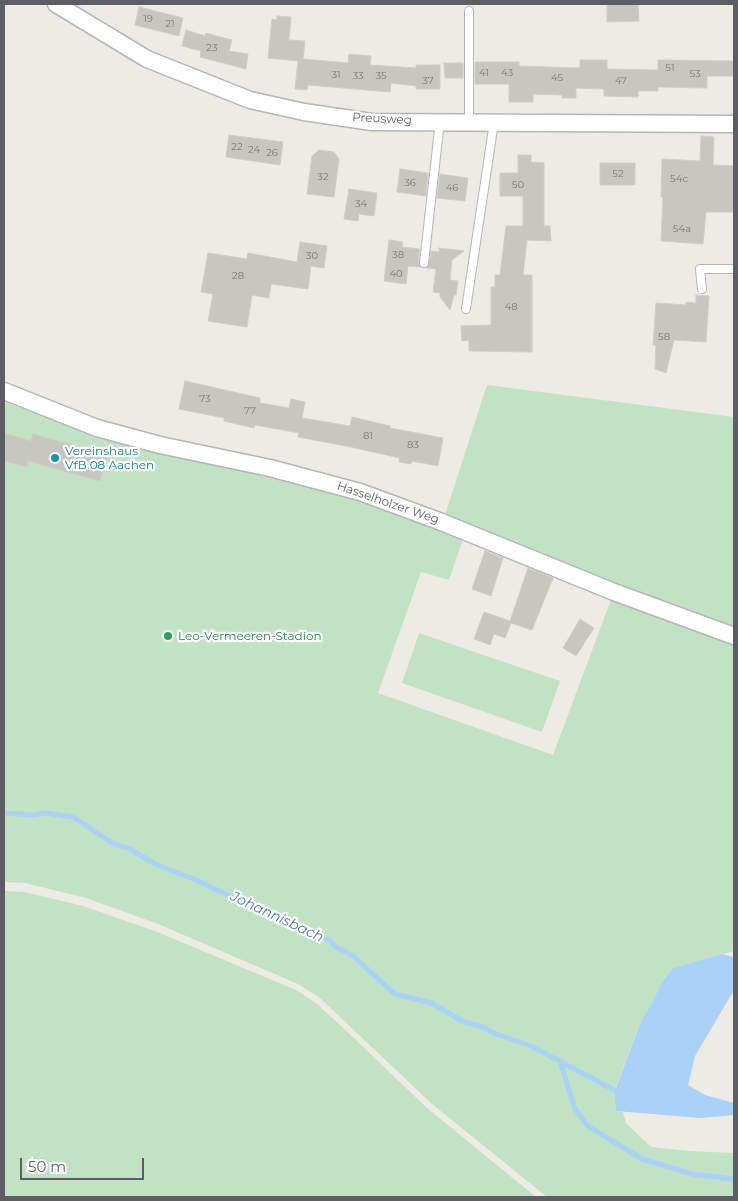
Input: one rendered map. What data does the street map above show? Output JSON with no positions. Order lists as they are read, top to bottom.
{
  "streets": {
    "street": ["Preusweg", "Hasselholzer Weg"]
  },
  "water": ["Johannisbach"],
  "places": ["Vereinshaus VfB 08 Aachen", "Leo-Vermeeren-Stadion"],
  "house_numbers": [
    "19",
    "21",
    "23",
    "51",
    "41",
    "43",
    "53",
    "31",
    "33",
    "35",
    "45",
    "37",
    "47",
    "22",
    "24",
    "26",
    "52",
    "32",
    "54c",
    "36",
    "50",
    "46",
    "34",
    "54a",
    "38",
    "30",
    "40",
    "28",
    "48",
    "58",
    "73",
    "77",
    "81",
    "83"
  ],
  "scale_bar": "50 m"
}
